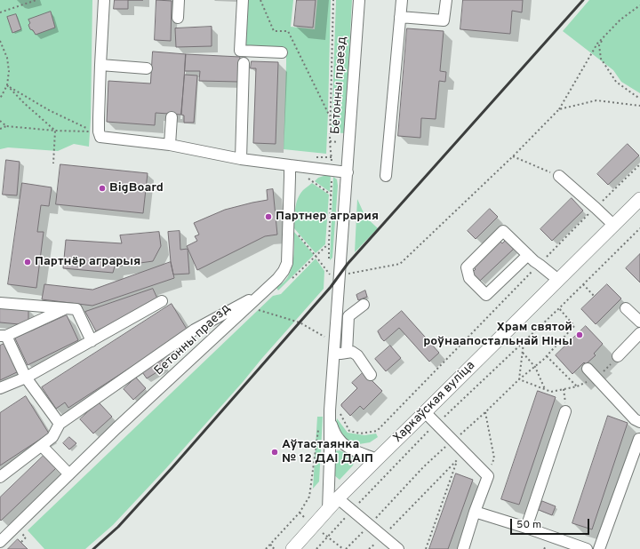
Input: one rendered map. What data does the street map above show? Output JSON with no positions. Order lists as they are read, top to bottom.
{
  "streets": {
    "main road": ["Харкаўская вуліца"],
    "street": ["Бетонны праезд"]
  },
  "crossings": [
    ["Бетонны праезд", "Харкаўская вуліца"]
  ],
  "places": [
    "BigBoard",
    "Партнер агрария",
    "Партнёр аграрыя",
    "Храм святой роўнаапостальнай Ніны",
    "Аўтастаянка № 12 ДАІ ДАІП"
  ],
  "scale_bar": "50 m"
}
